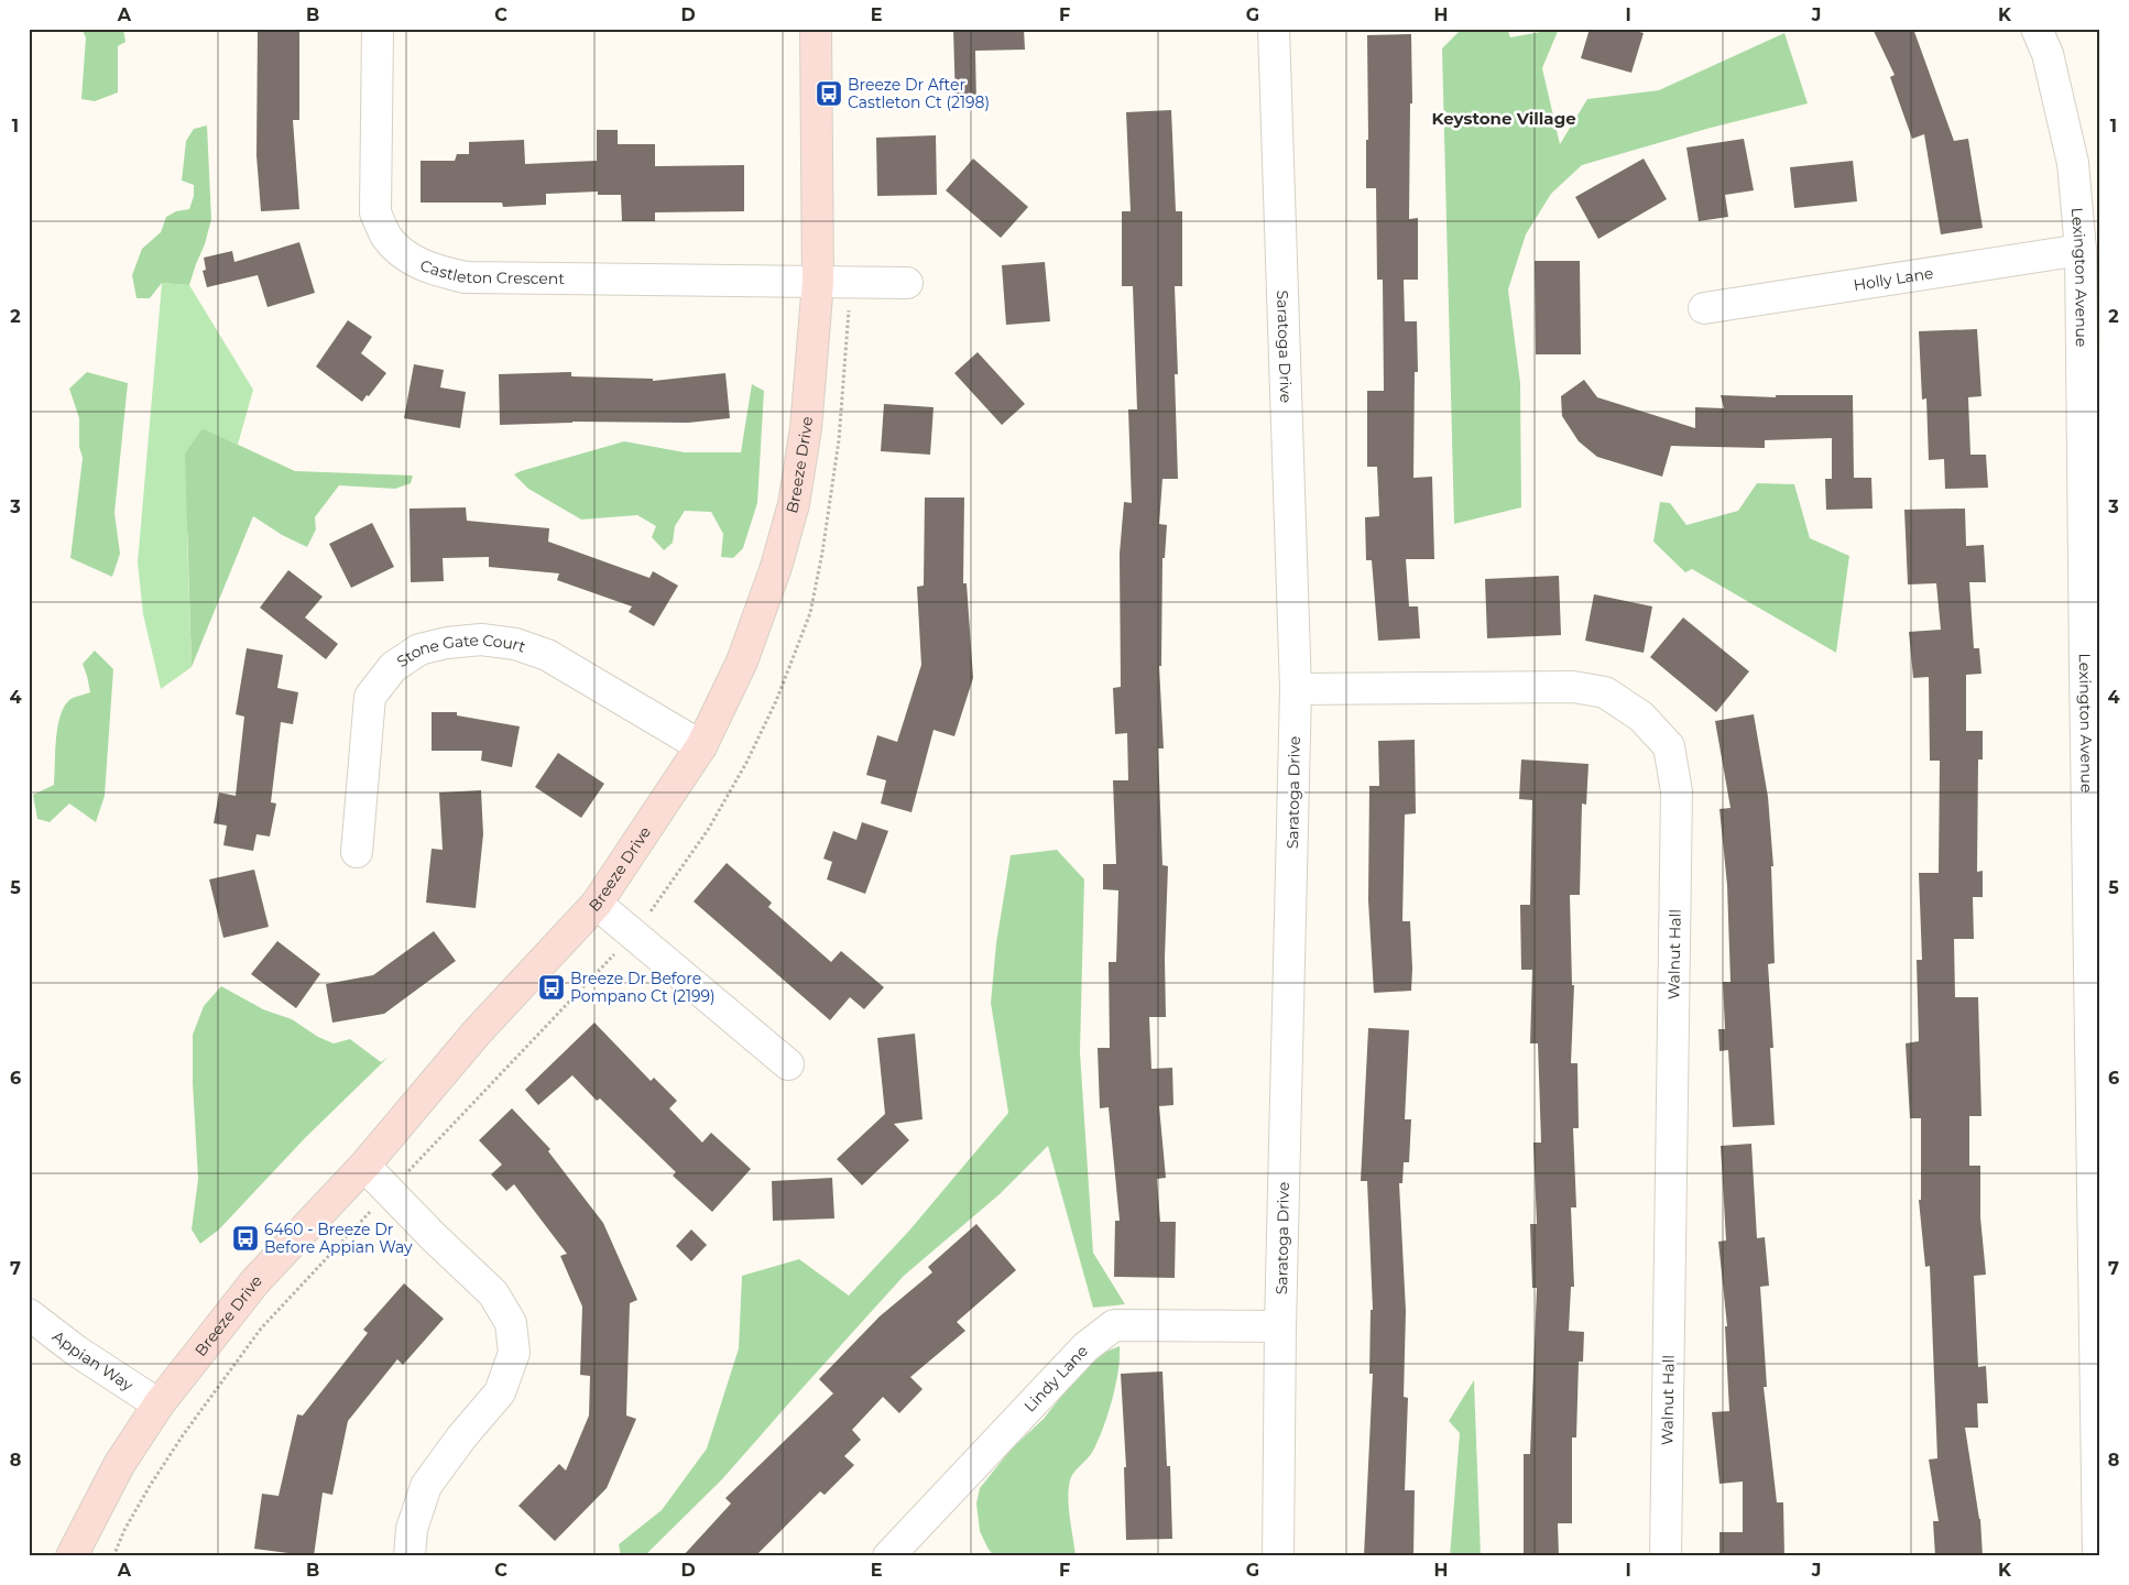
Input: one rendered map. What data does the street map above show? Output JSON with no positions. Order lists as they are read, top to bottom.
{
  "streets": {
    "street": [
      "Castleton Crescent",
      "Holly Lane",
      "Lexington Avenue",
      "Saratoga Drive",
      "Breeze Drive",
      "Stone Gate Court",
      "Walnut Hall",
      "Appian Way",
      "Lindy Lane"
    ]
  },
  "crossings": [
    ["Castleton Crescent", "Breeze Drive"],
    ["Holly Lane", "Lexington Avenue"],
    ["Saratoga Drive", "Walnut Hall"],
    ["Saratoga Drive", "Lindy Lane"],
    ["Breeze Drive", "Stone Gate Court"],
    ["Breeze Drive", "Appian Way"]
  ],
  "districts": ["Keystone Village"],
  "places": {
    "bus stop": ["Breeze Dr After Castleton Ct (2198)", "Breeze Dr Before Pompano Ct (2199)", "6460 - Breeze Dr Before Appian Way"]
  },
  "grid": {
    "columns": [
      "A",
      "B",
      "C",
      "D",
      "E",
      "F",
      "G",
      "H",
      "I",
      "J",
      "K"
    ],
    "rows": [
      "1",
      "2",
      "3",
      "4",
      "5",
      "6",
      "7",
      "8"
    ]
  }
}
